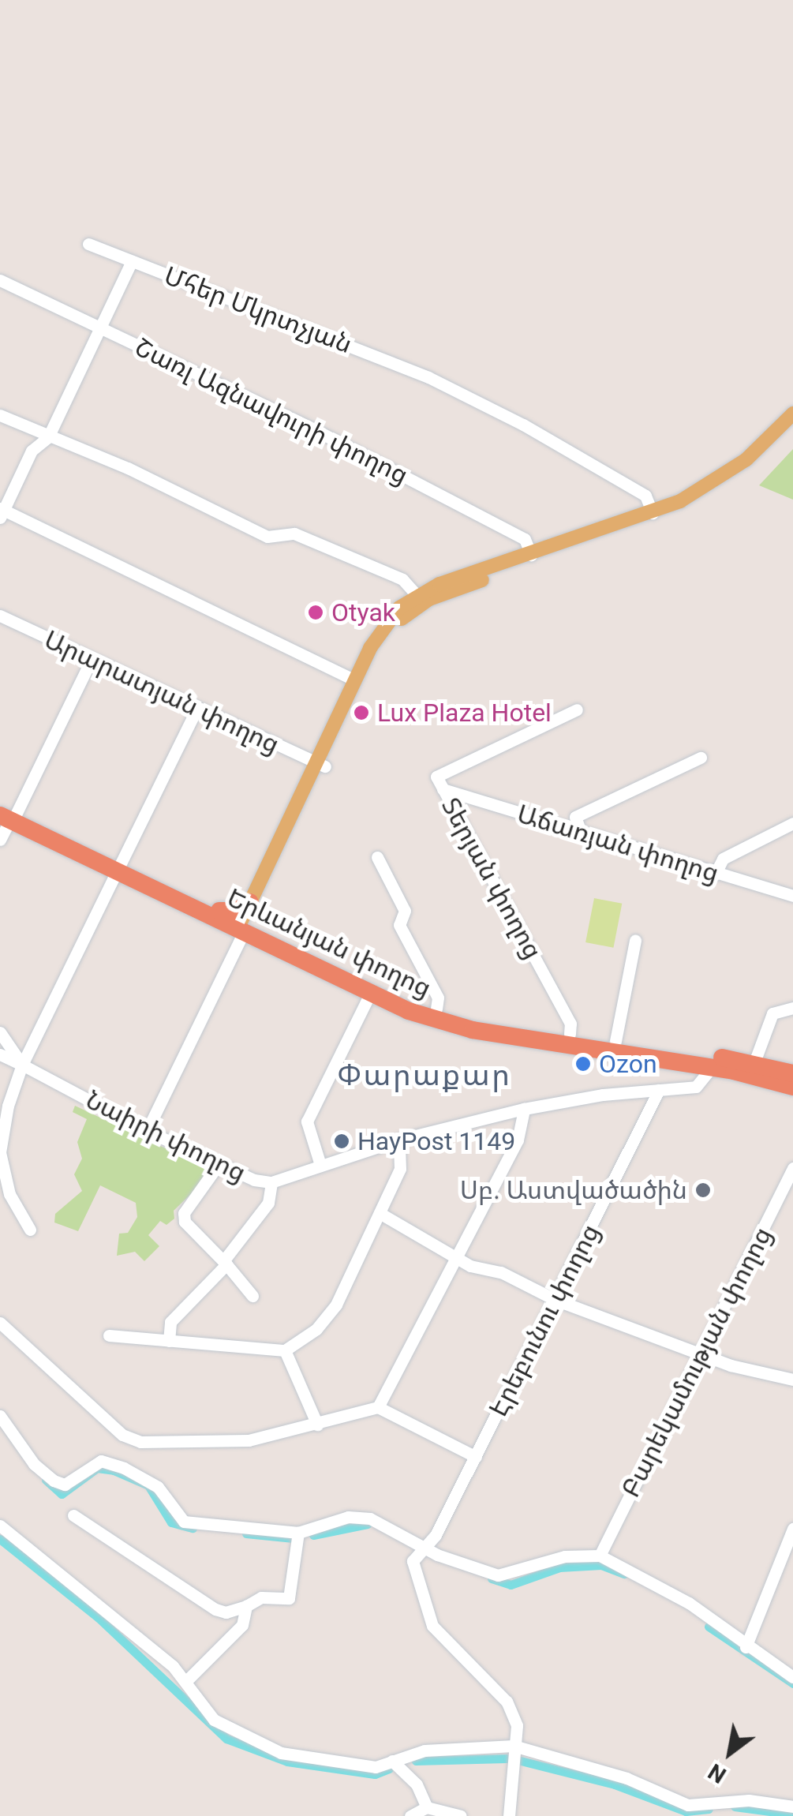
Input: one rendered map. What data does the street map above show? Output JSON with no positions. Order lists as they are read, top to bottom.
{
  "streets": {
    "highway": ["Երևանյան փողոց"],
    "street": [
      "Մհեր Մկրտչյան",
      "Շառլ Ազնավուրի փողոց",
      "Արարատյան փողոց",
      "Աճառյան փողոց",
      "Տերյան փողոց",
      "Նաիրի փողոց",
      "Էրեբունու փողոց",
      "Բարեկամության փողոց"
    ]
  },
  "crossings": [
    ["Աճառյան փողոց", "Տերյան փողոց"],
    ["Տերյան փողոց", "Երևանյան փողոց"],
    ["Երևանյան փողոց", "Նաիրի փողոց"],
    ["Նաիրի փողոց", "Էրեբունու փողոց"]
  ],
  "districts": ["Փարաքար"],
  "places": [
    "Otyak",
    "Lux Plaza Hotel",
    "Ozon",
    "HayPost 1149",
    "Սբ. Աստվածածին"
  ],
  "north": "bottom left"
}
